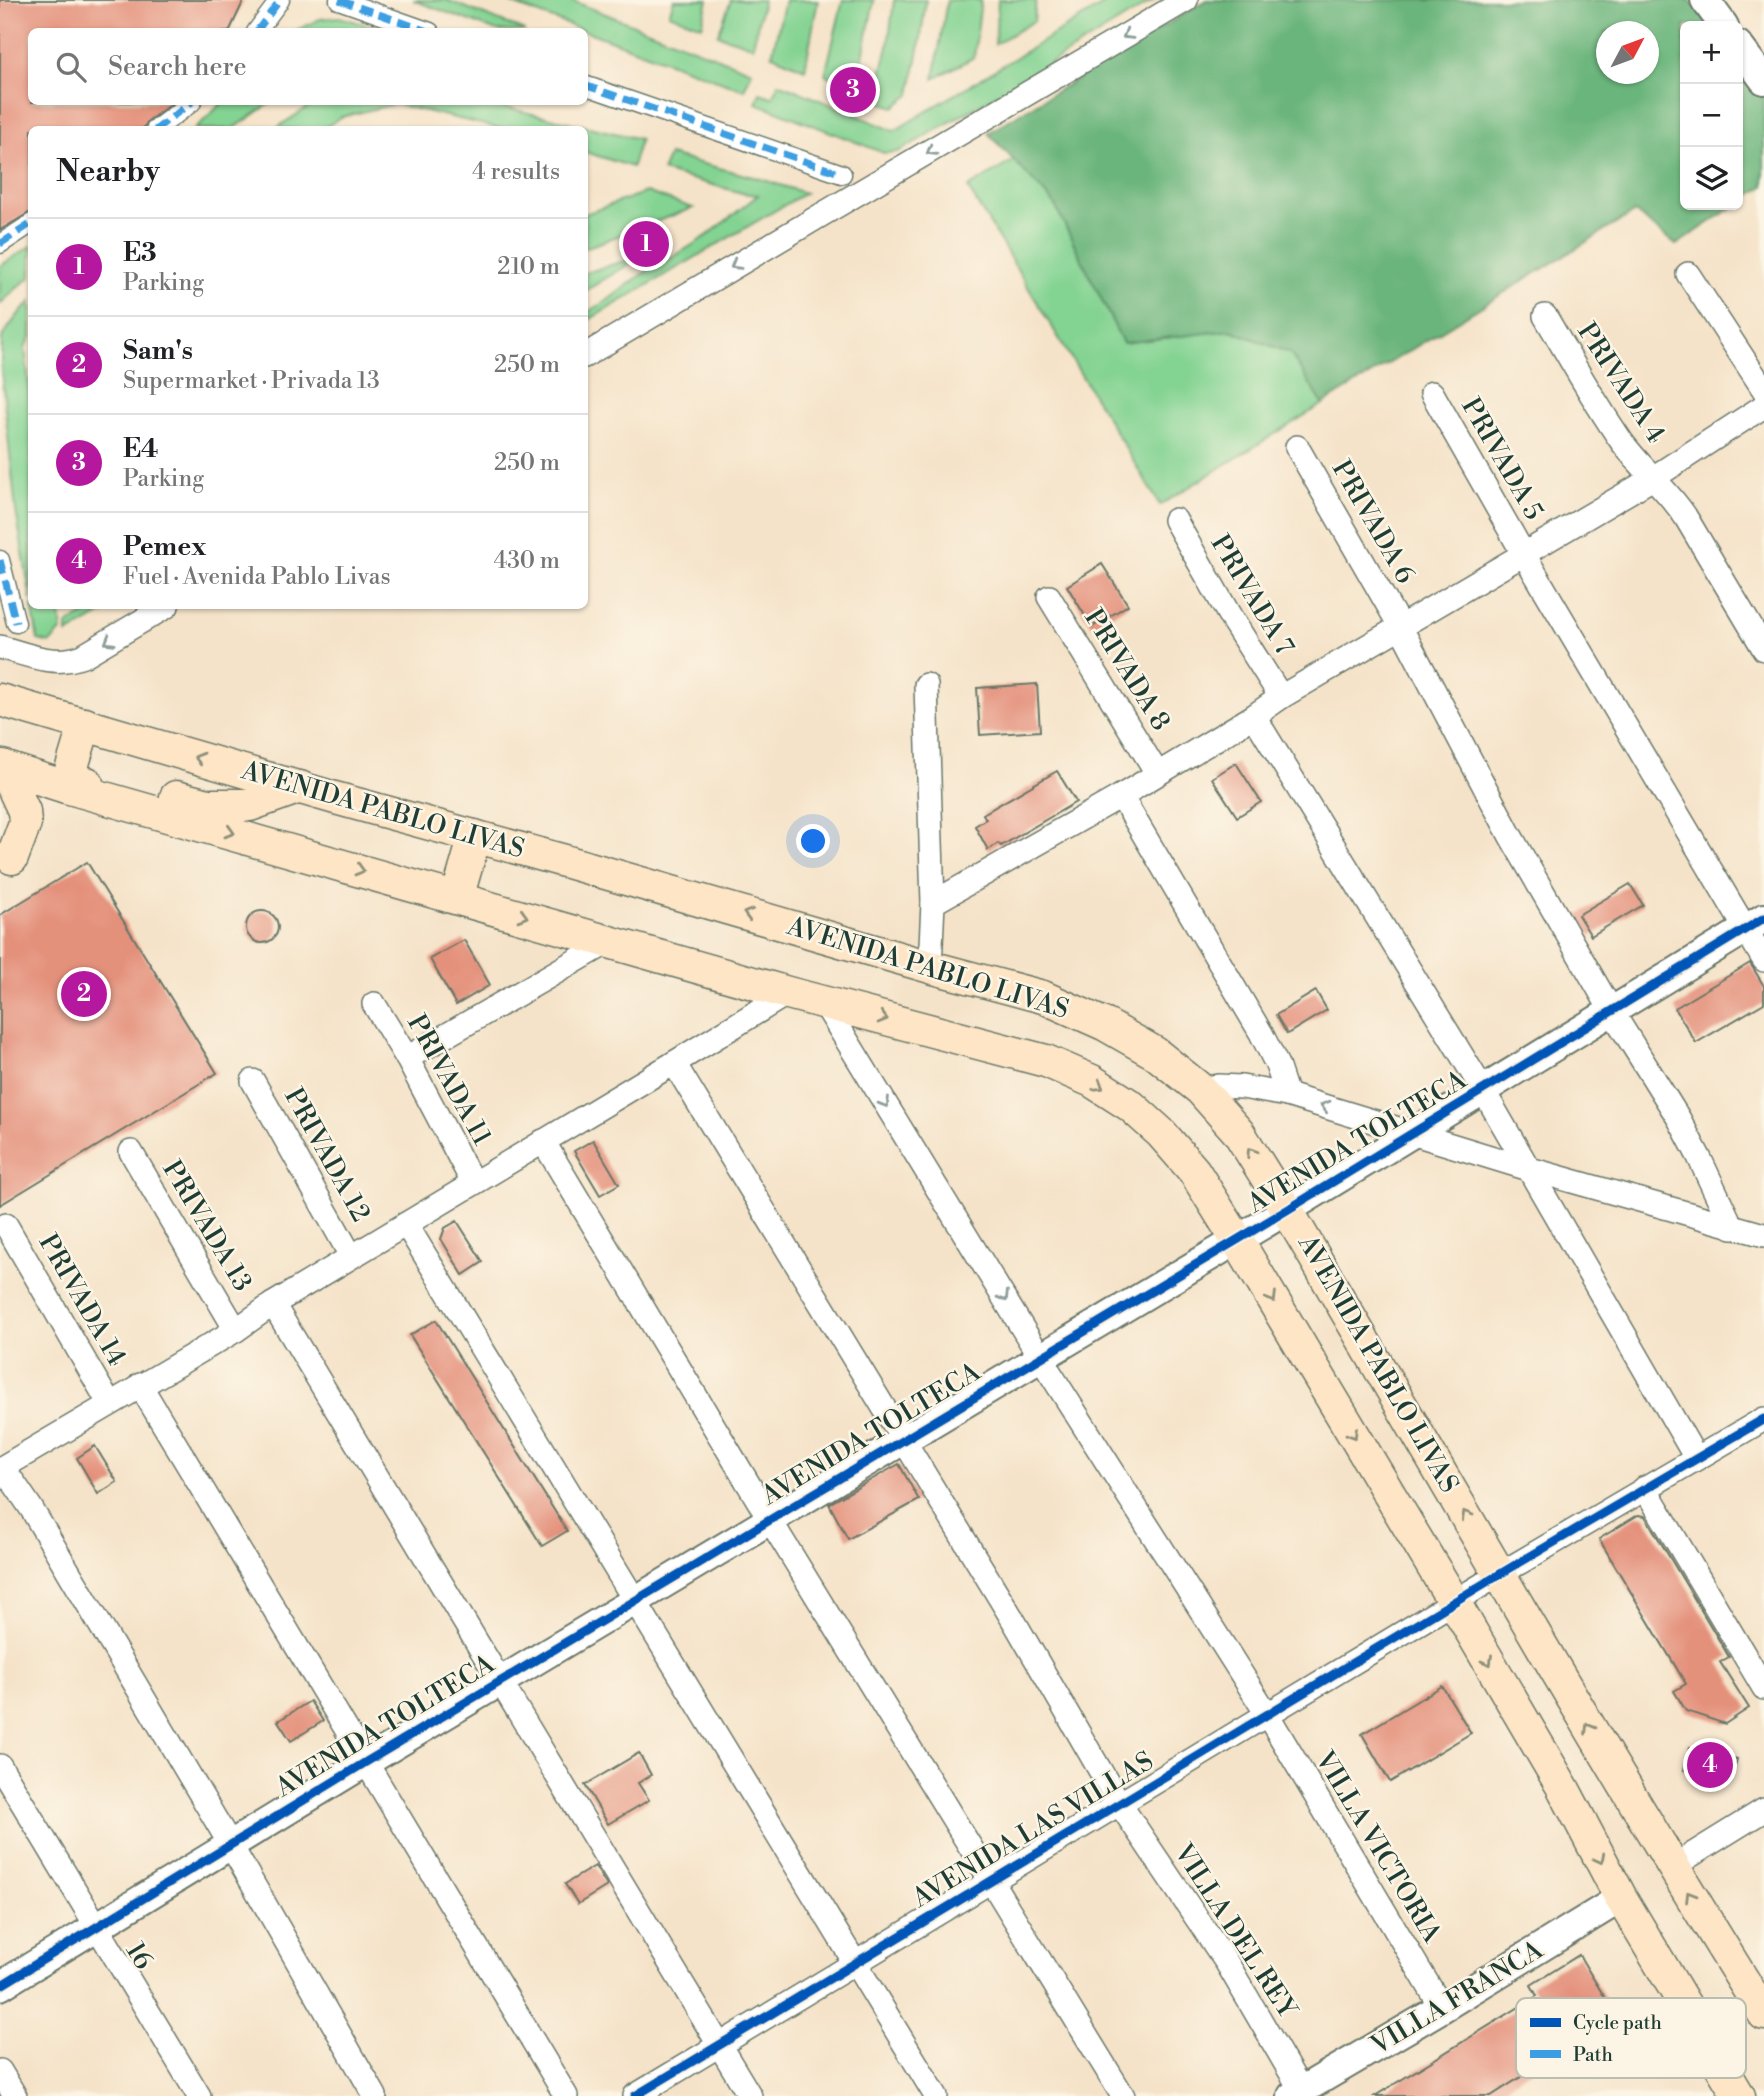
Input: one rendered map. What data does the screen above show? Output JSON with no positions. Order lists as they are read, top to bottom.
{
  "streets": {
    "main road": ["AVENIDA PABLO LIVAS"],
    "street": [
      "PRIVADA 4",
      "PRIVADA 5",
      "PRIVADA 6",
      "PRIVADA 7",
      "PRIVADA 8",
      "PRIVADA 11",
      "AVENIDA TOLTECA",
      "PRIVADA 12",
      "PRIVADA 13",
      "PRIVADA 14",
      "AVENIDA LAS VILLAS",
      "VILLA VICTORIA",
      "VILLA DEL REY",
      "16",
      "VILLA FRANCA"
    ]
  },
  "crossings": [
    ["PRIVADA 5", "AVENIDA TOLTECA"],
    ["PRIVADA 6", "AVENIDA TOLTECA"],
    ["AVENIDA PABLO LIVAS", "AVENIDA TOLTECA"],
    ["AVENIDA PABLO LIVAS", "AVENIDA LAS VILLAS"],
    ["AVENIDA PABLO LIVAS", "VILLA VICTORIA"],
    ["AVENIDA PABLO LIVAS", "VILLA FRANCA"],
    ["AVENIDA TOLTECA", "VILLA VICTORIA"],
    ["AVENIDA TOLTECA", "VILLA DEL REY"],
    ["AVENIDA TOLTECA", "16"],
    ["AVENIDA LAS VILLAS", "VILLA VICTORIA"],
    ["AVENIDA LAS VILLAS", "VILLA DEL REY"],
    ["VILLA VICTORIA", "VILLA FRANCA"],
    ["VILLA DEL REY", "VILLA FRANCA"]
  ],
  "one_way": ["VILLA VICTORIA"],
  "legend": ["Cycle path", "Path"],
  "north": "top right",
  "page": {
    "map_buttons": ["+", "−"],
    "search": "Search here",
    "pins": [
      "3",
      "1",
      "2",
      "4"
    ],
    "heading": ["Nearby", "4 results"],
    "list": [
      {
        "mark": "1",
        "name": "E3",
        "note": "Parking",
        "value": "210 m"
      },
      {
        "mark": "2",
        "name": "Sam's",
        "note": "Supermarket · Privada 13",
        "value": "250 m"
      },
      {
        "mark": "3",
        "name": "E4",
        "note": "Parking",
        "value": "250 m"
      },
      {
        "mark": "4",
        "name": "Pemex",
        "note": "Fuel · Avenida Pablo Livas",
        "value": "430 m"
      }
    ]
  }
}
